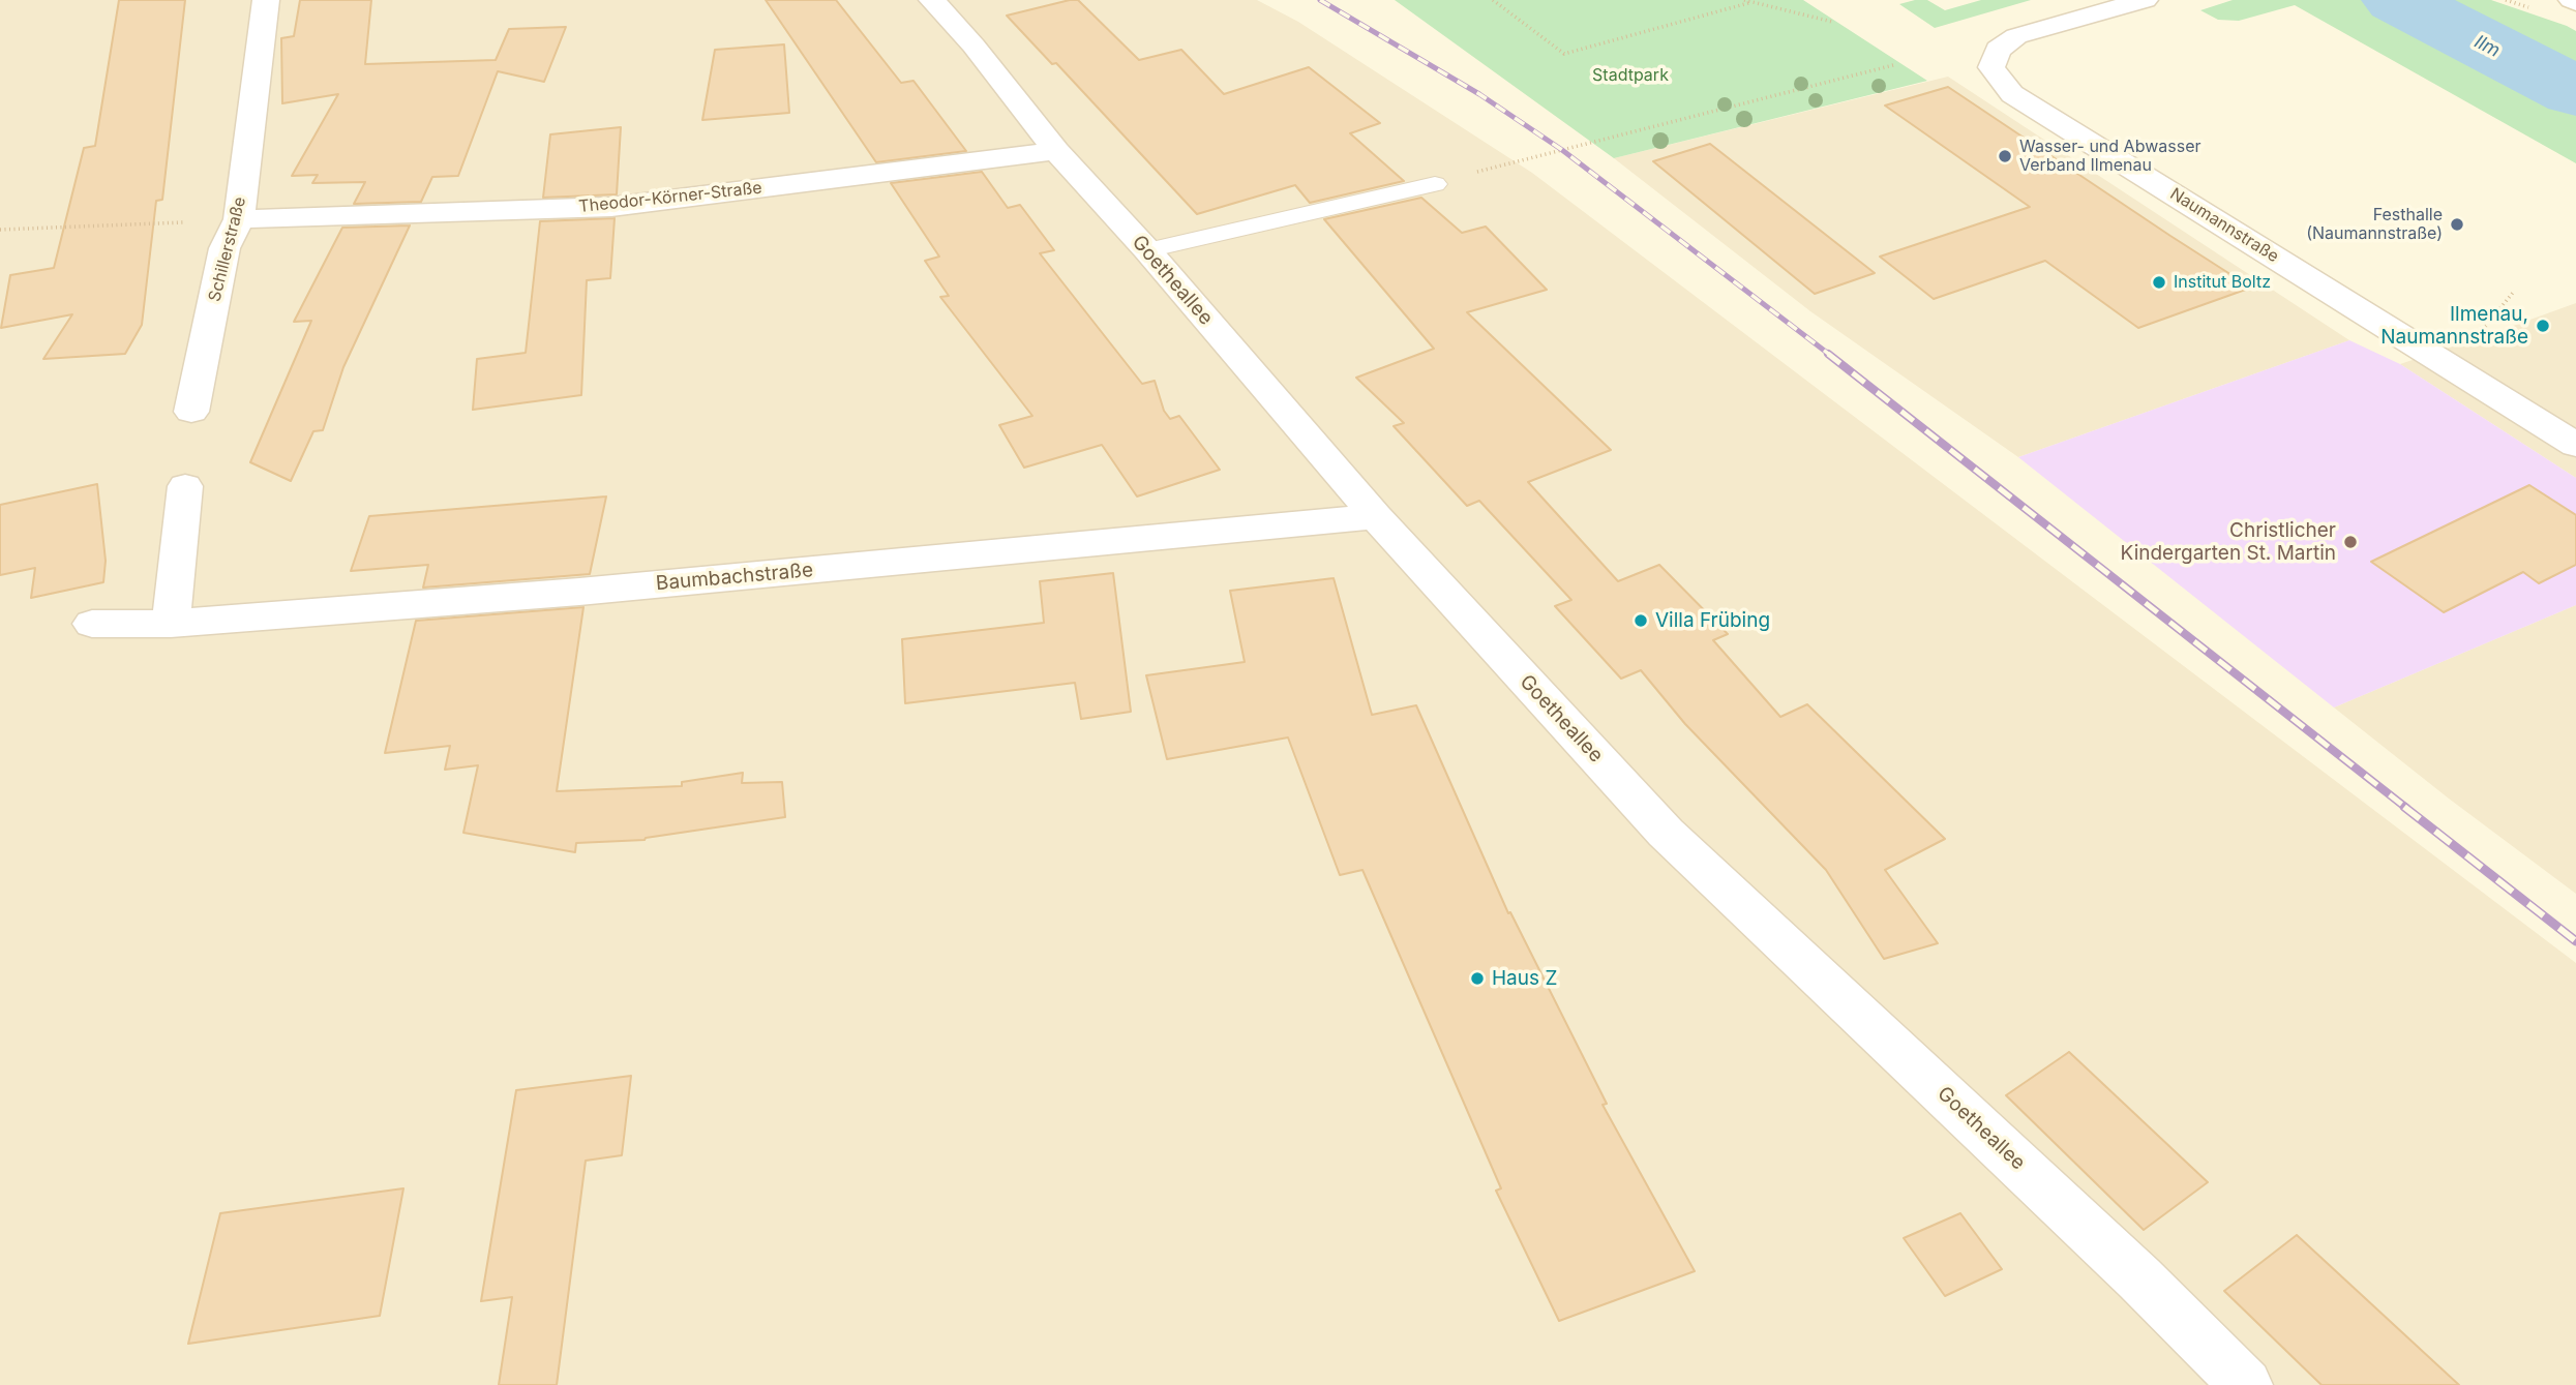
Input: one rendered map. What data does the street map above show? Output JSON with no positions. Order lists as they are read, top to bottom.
{
  "streets": {
    "street": [
      "Theodor-Körner-Straße",
      "Naumannstraße",
      "Schillerstraße",
      "Goetheallee",
      "Baumbachstraße"
    ]
  },
  "crossings": [
    ["Theodor-Körner-Straße", "Schillerstraße"],
    ["Theodor-Körner-Straße", "Goetheallee"],
    ["Goetheallee", "Baumbachstraße"]
  ],
  "water": ["Ilm"],
  "parks": ["Stadtpark"],
  "places": [
    "Wasser- und Abwasser Verband Ilmenau",
    "Festhalle (Naumannstraße)",
    "Institut Boltz",
    "Ilmenau, Naumannstraße",
    "Christlicher Kindergarten St. Martin",
    "Villa Frübing",
    "Haus Z"
  ]
}
